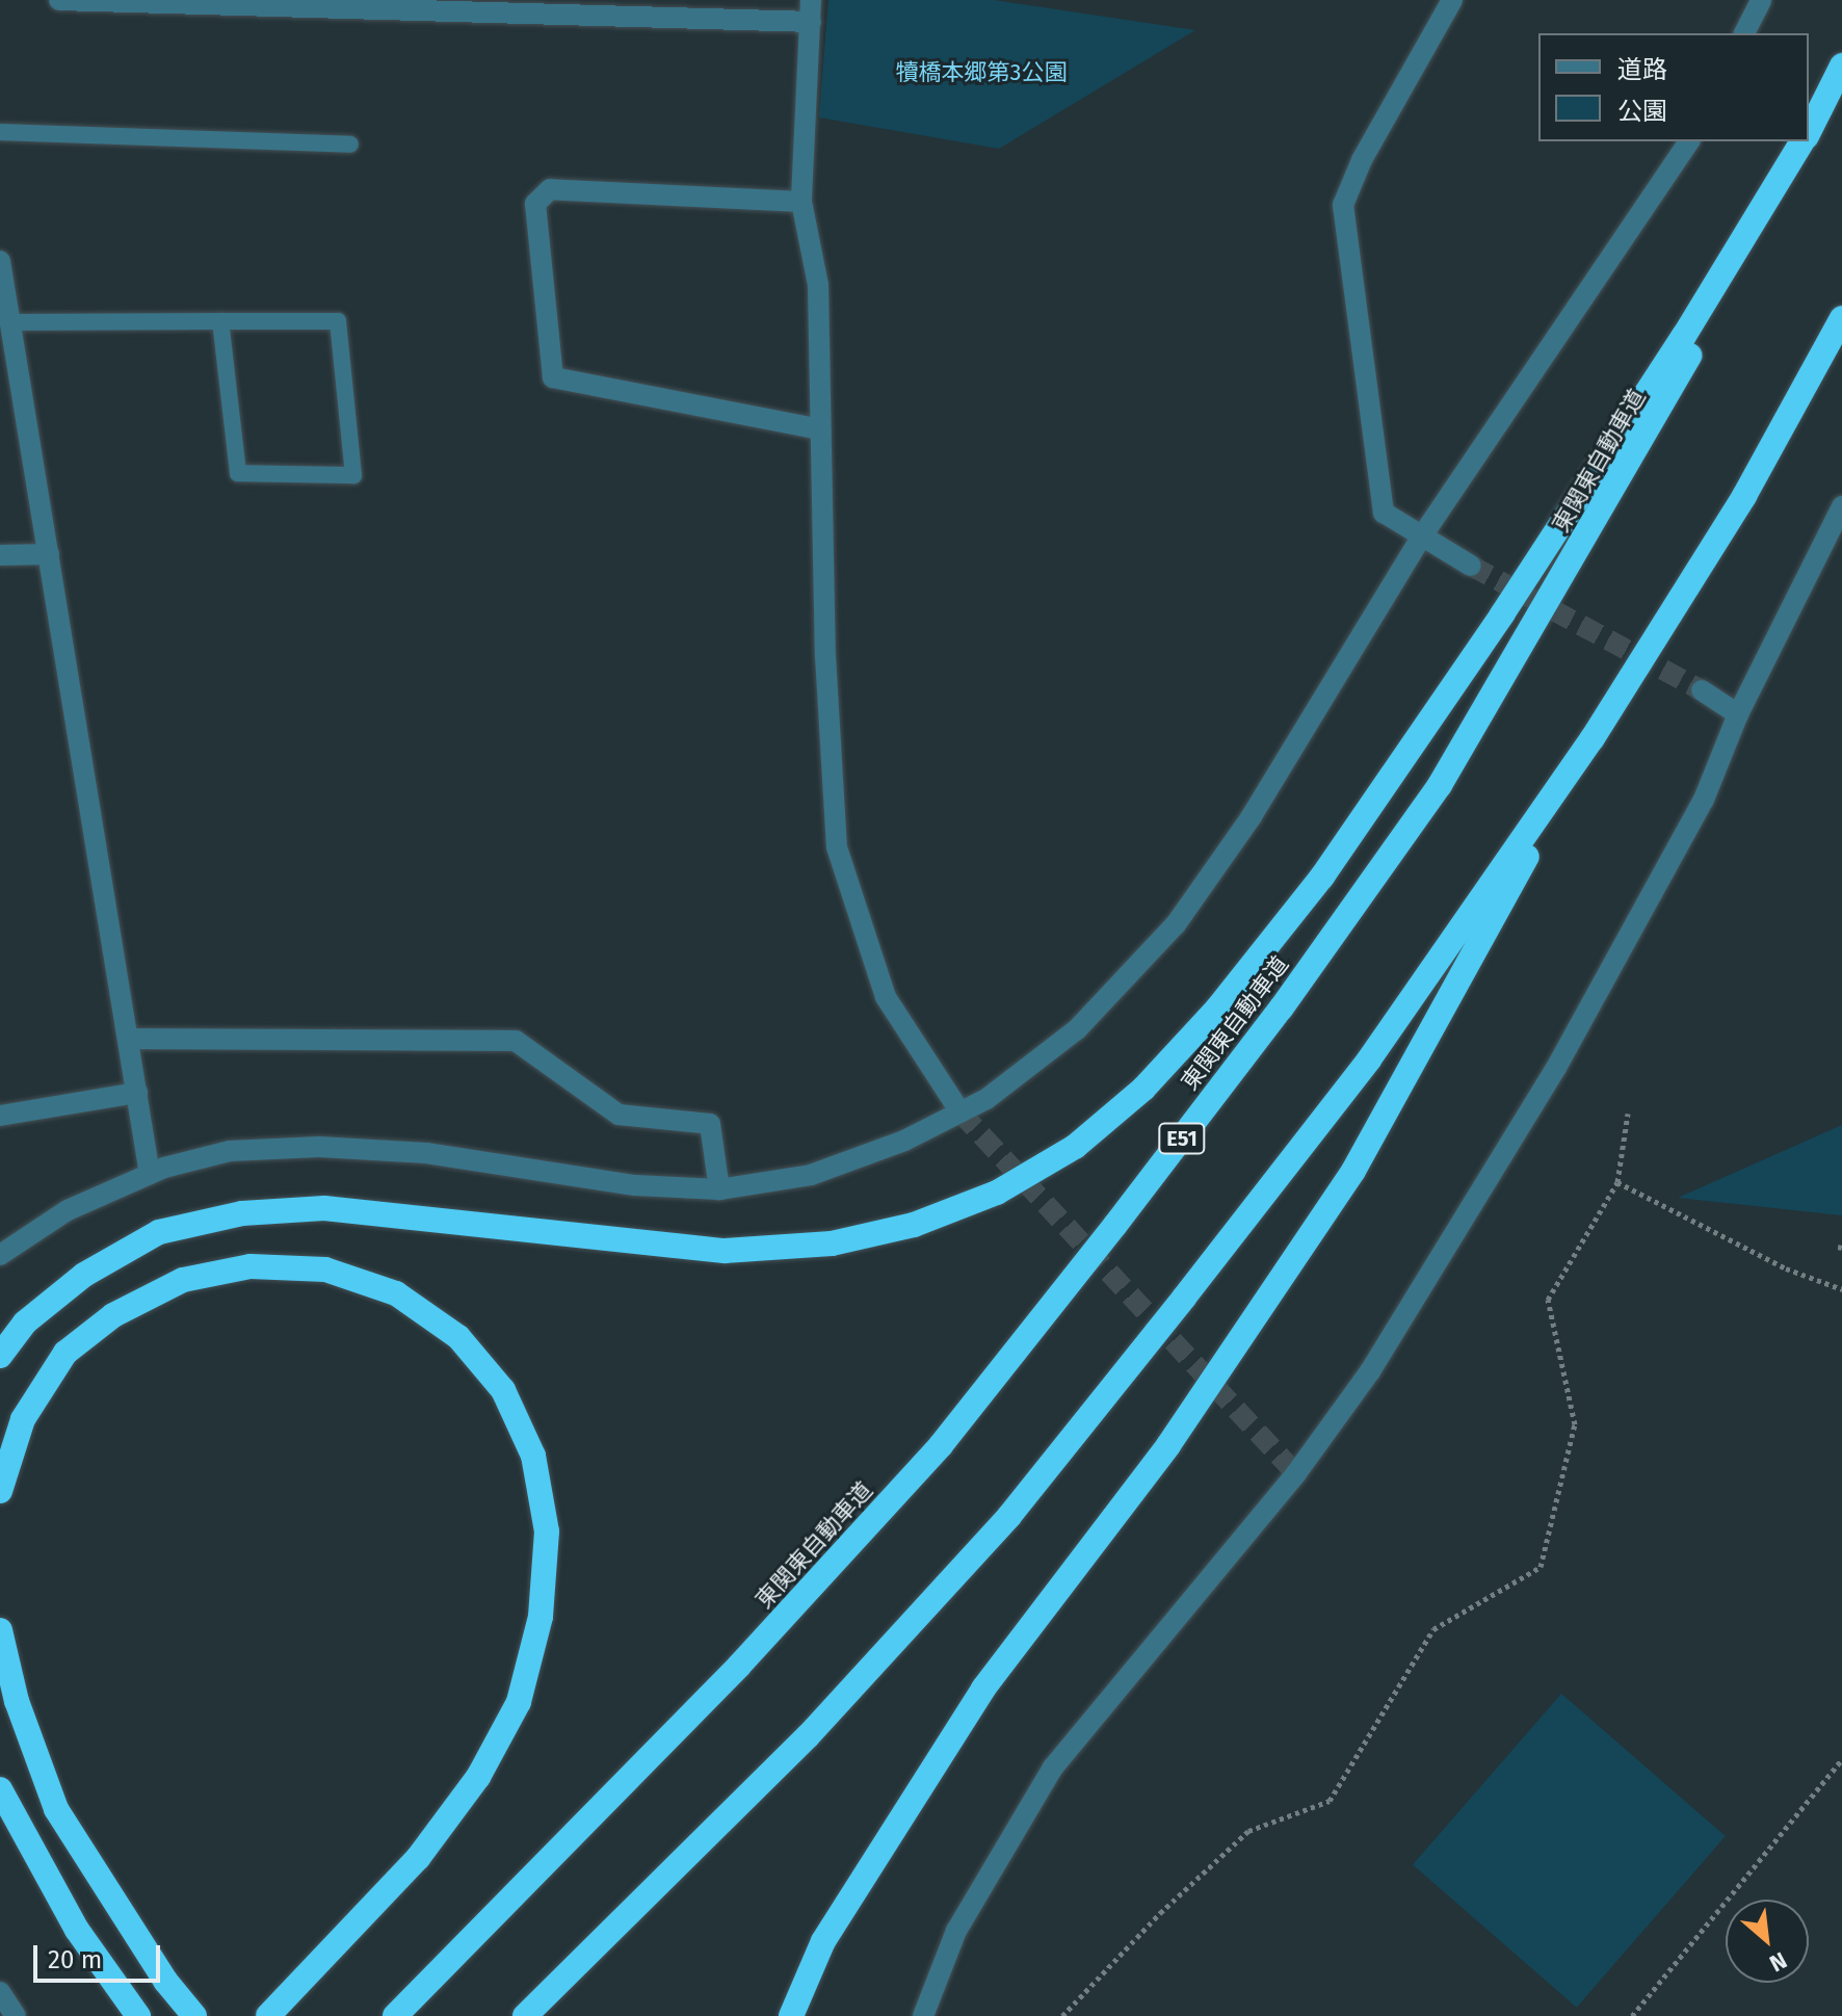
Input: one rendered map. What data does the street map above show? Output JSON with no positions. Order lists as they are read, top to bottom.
{
  "streets": {
    "highway": ["東関東自動車道", "E51"]
  },
  "parks": ["犢橋本郷第3公園"],
  "legend": ["道路", "公園"],
  "scale_bar": "20 m",
  "north": "bottom right"
}
